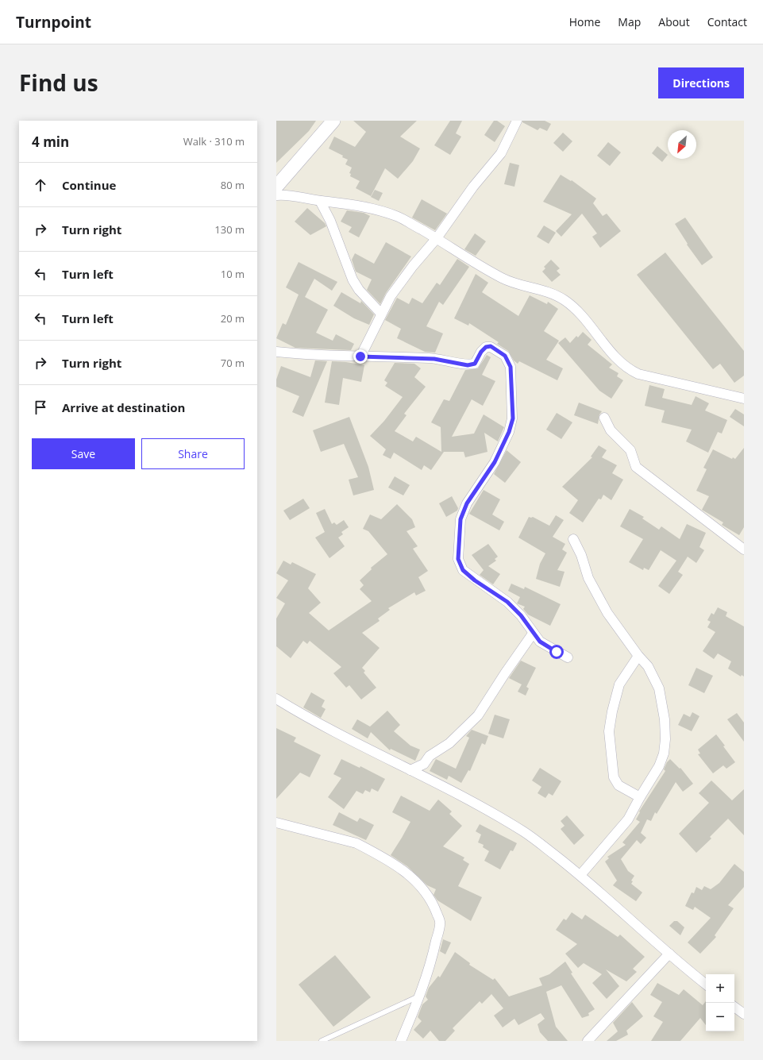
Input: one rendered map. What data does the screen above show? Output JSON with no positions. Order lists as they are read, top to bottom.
{
  "north": "bottom left",
  "page": {
    "header": "Turnpoint",
    "nav": [
      "Home",
      "Map",
      "About",
      "Contact"
    ],
    "title": "Find us",
    "buttons": [
      "Directions",
      ["Save", "Share"]
    ],
    "heading": ["4 min", "Walk · 310 m"],
    "list": [
      ["Continue", "80 m"],
      ["Turn right", "130 m"],
      ["Turn left", "10 m"],
      ["Turn left", "20 m"],
      ["Turn right", "70 m"],
      "Arrive at destination"
    ],
    "map_buttons": ["+", "−"]
  }
}
